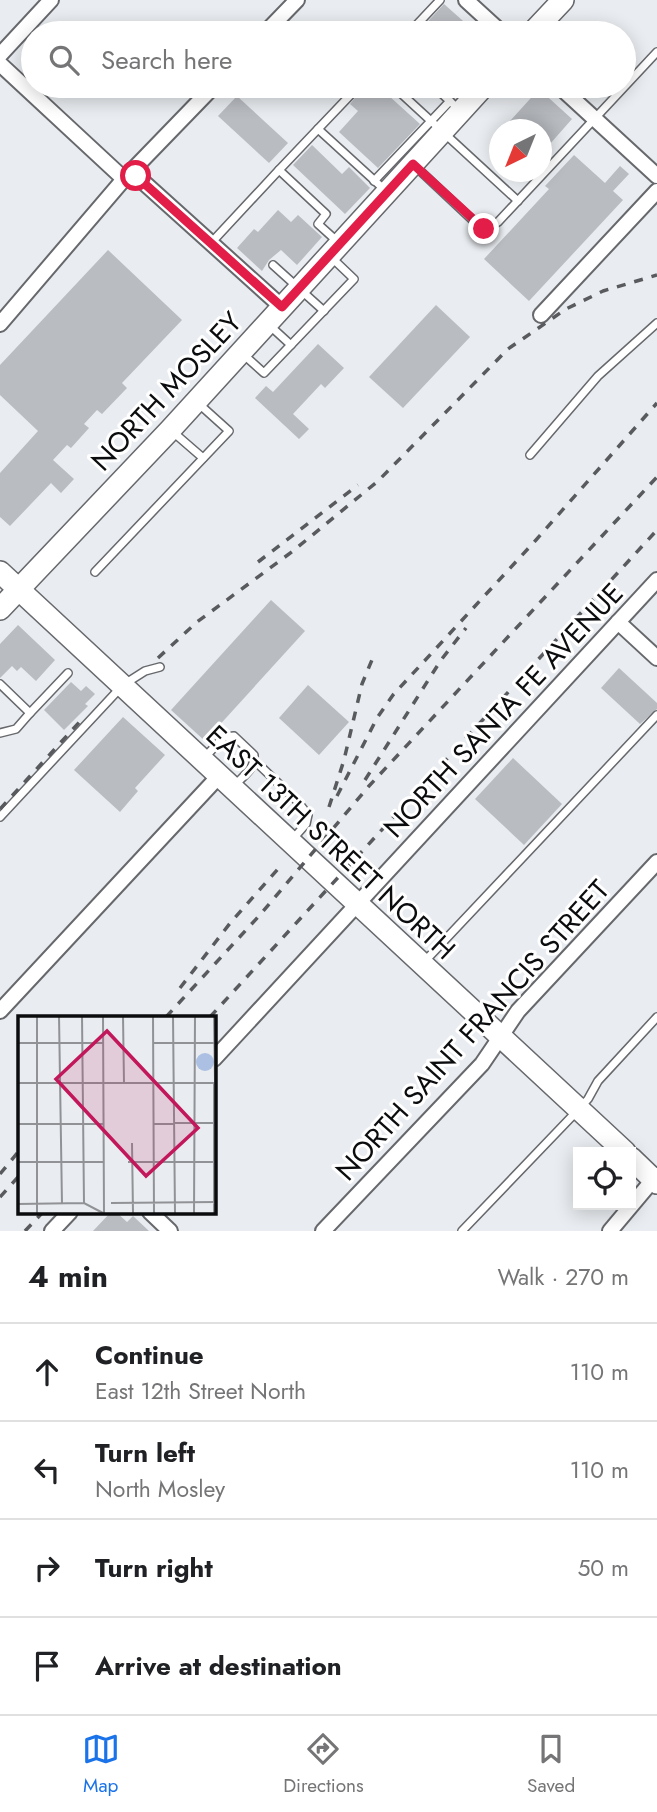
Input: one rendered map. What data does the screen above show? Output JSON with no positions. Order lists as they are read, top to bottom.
{
  "streets": {
    "main road": ["NORTH MOSLEY", "EAST 13TH STREET NORTH"],
    "street": ["NORTH SANTA FE AVENUE", "NORTH SAINT FRANCIS STREET"]
  },
  "crossings": [
    ["NORTH MOSLEY", "EAST 13TH STREET NORTH"],
    ["NORTH SANTA FE AVENUE", "EAST 13TH STREET NORTH"],
    ["EAST 13TH STREET NORTH", "NORTH SAINT FRANCIS STREET"]
  ],
  "north": "bottom left",
  "page": {
    "search": "Search here",
    "heading": ["4 min", "Walk · 270 m"],
    "list": [
      ["Continue", "East 12th Street North", "110 m"],
      ["Turn left", "North Mosley", "110 m"],
      ["Turn right", "50 m"],
      "Arrive at destination"
    ],
    "nav": ["Map", "Directions", "Saved"]
  }
}
